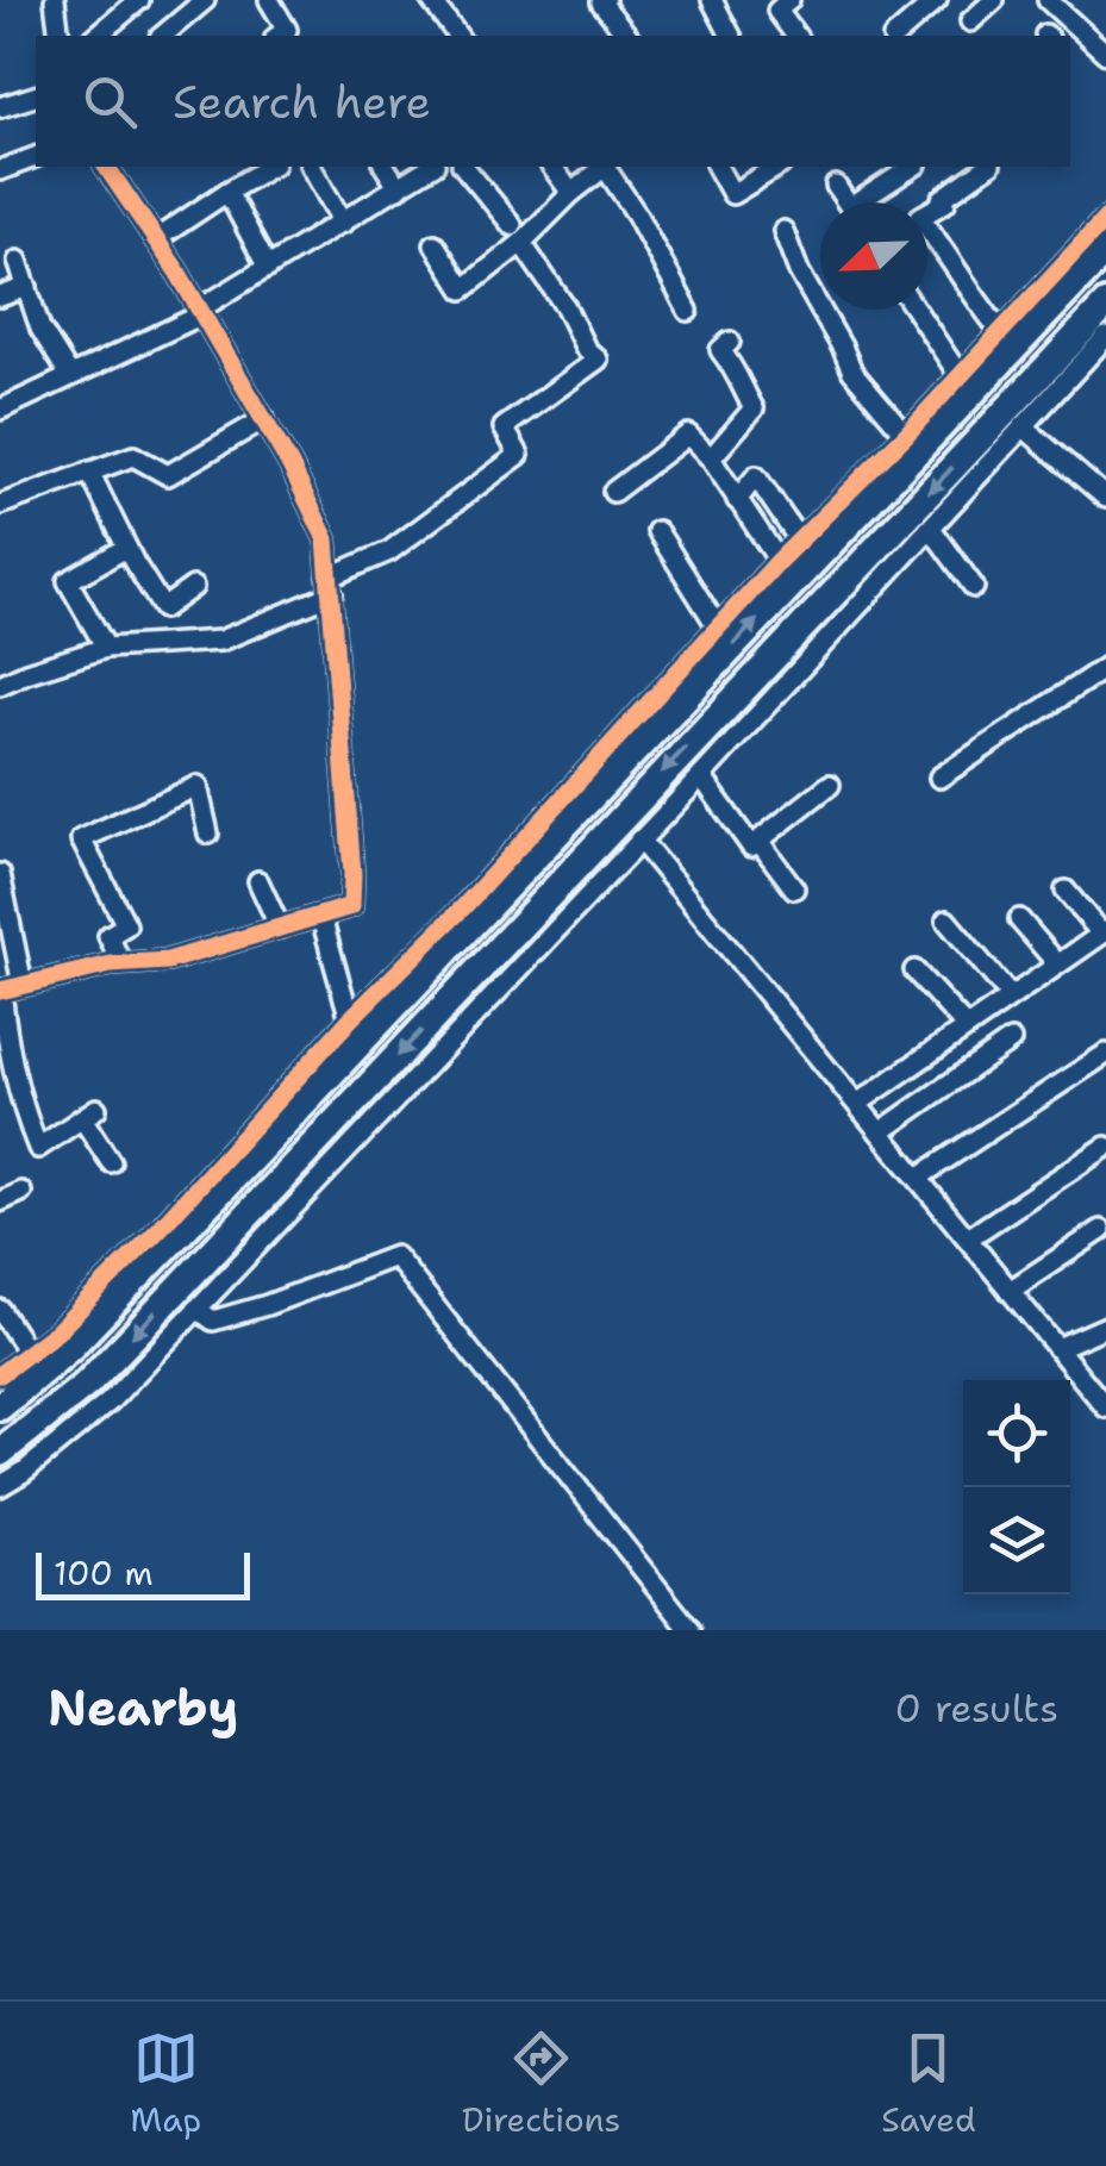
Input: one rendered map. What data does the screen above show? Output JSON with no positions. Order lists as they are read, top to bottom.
{
  "scale_bar": "100 m",
  "north": "bottom left",
  "page": {
    "search": "Search here",
    "scale": "100 m",
    "heading": ["Nearby", "0 results"],
    "nav": ["Map", "Directions", "Saved"]
  }
}
